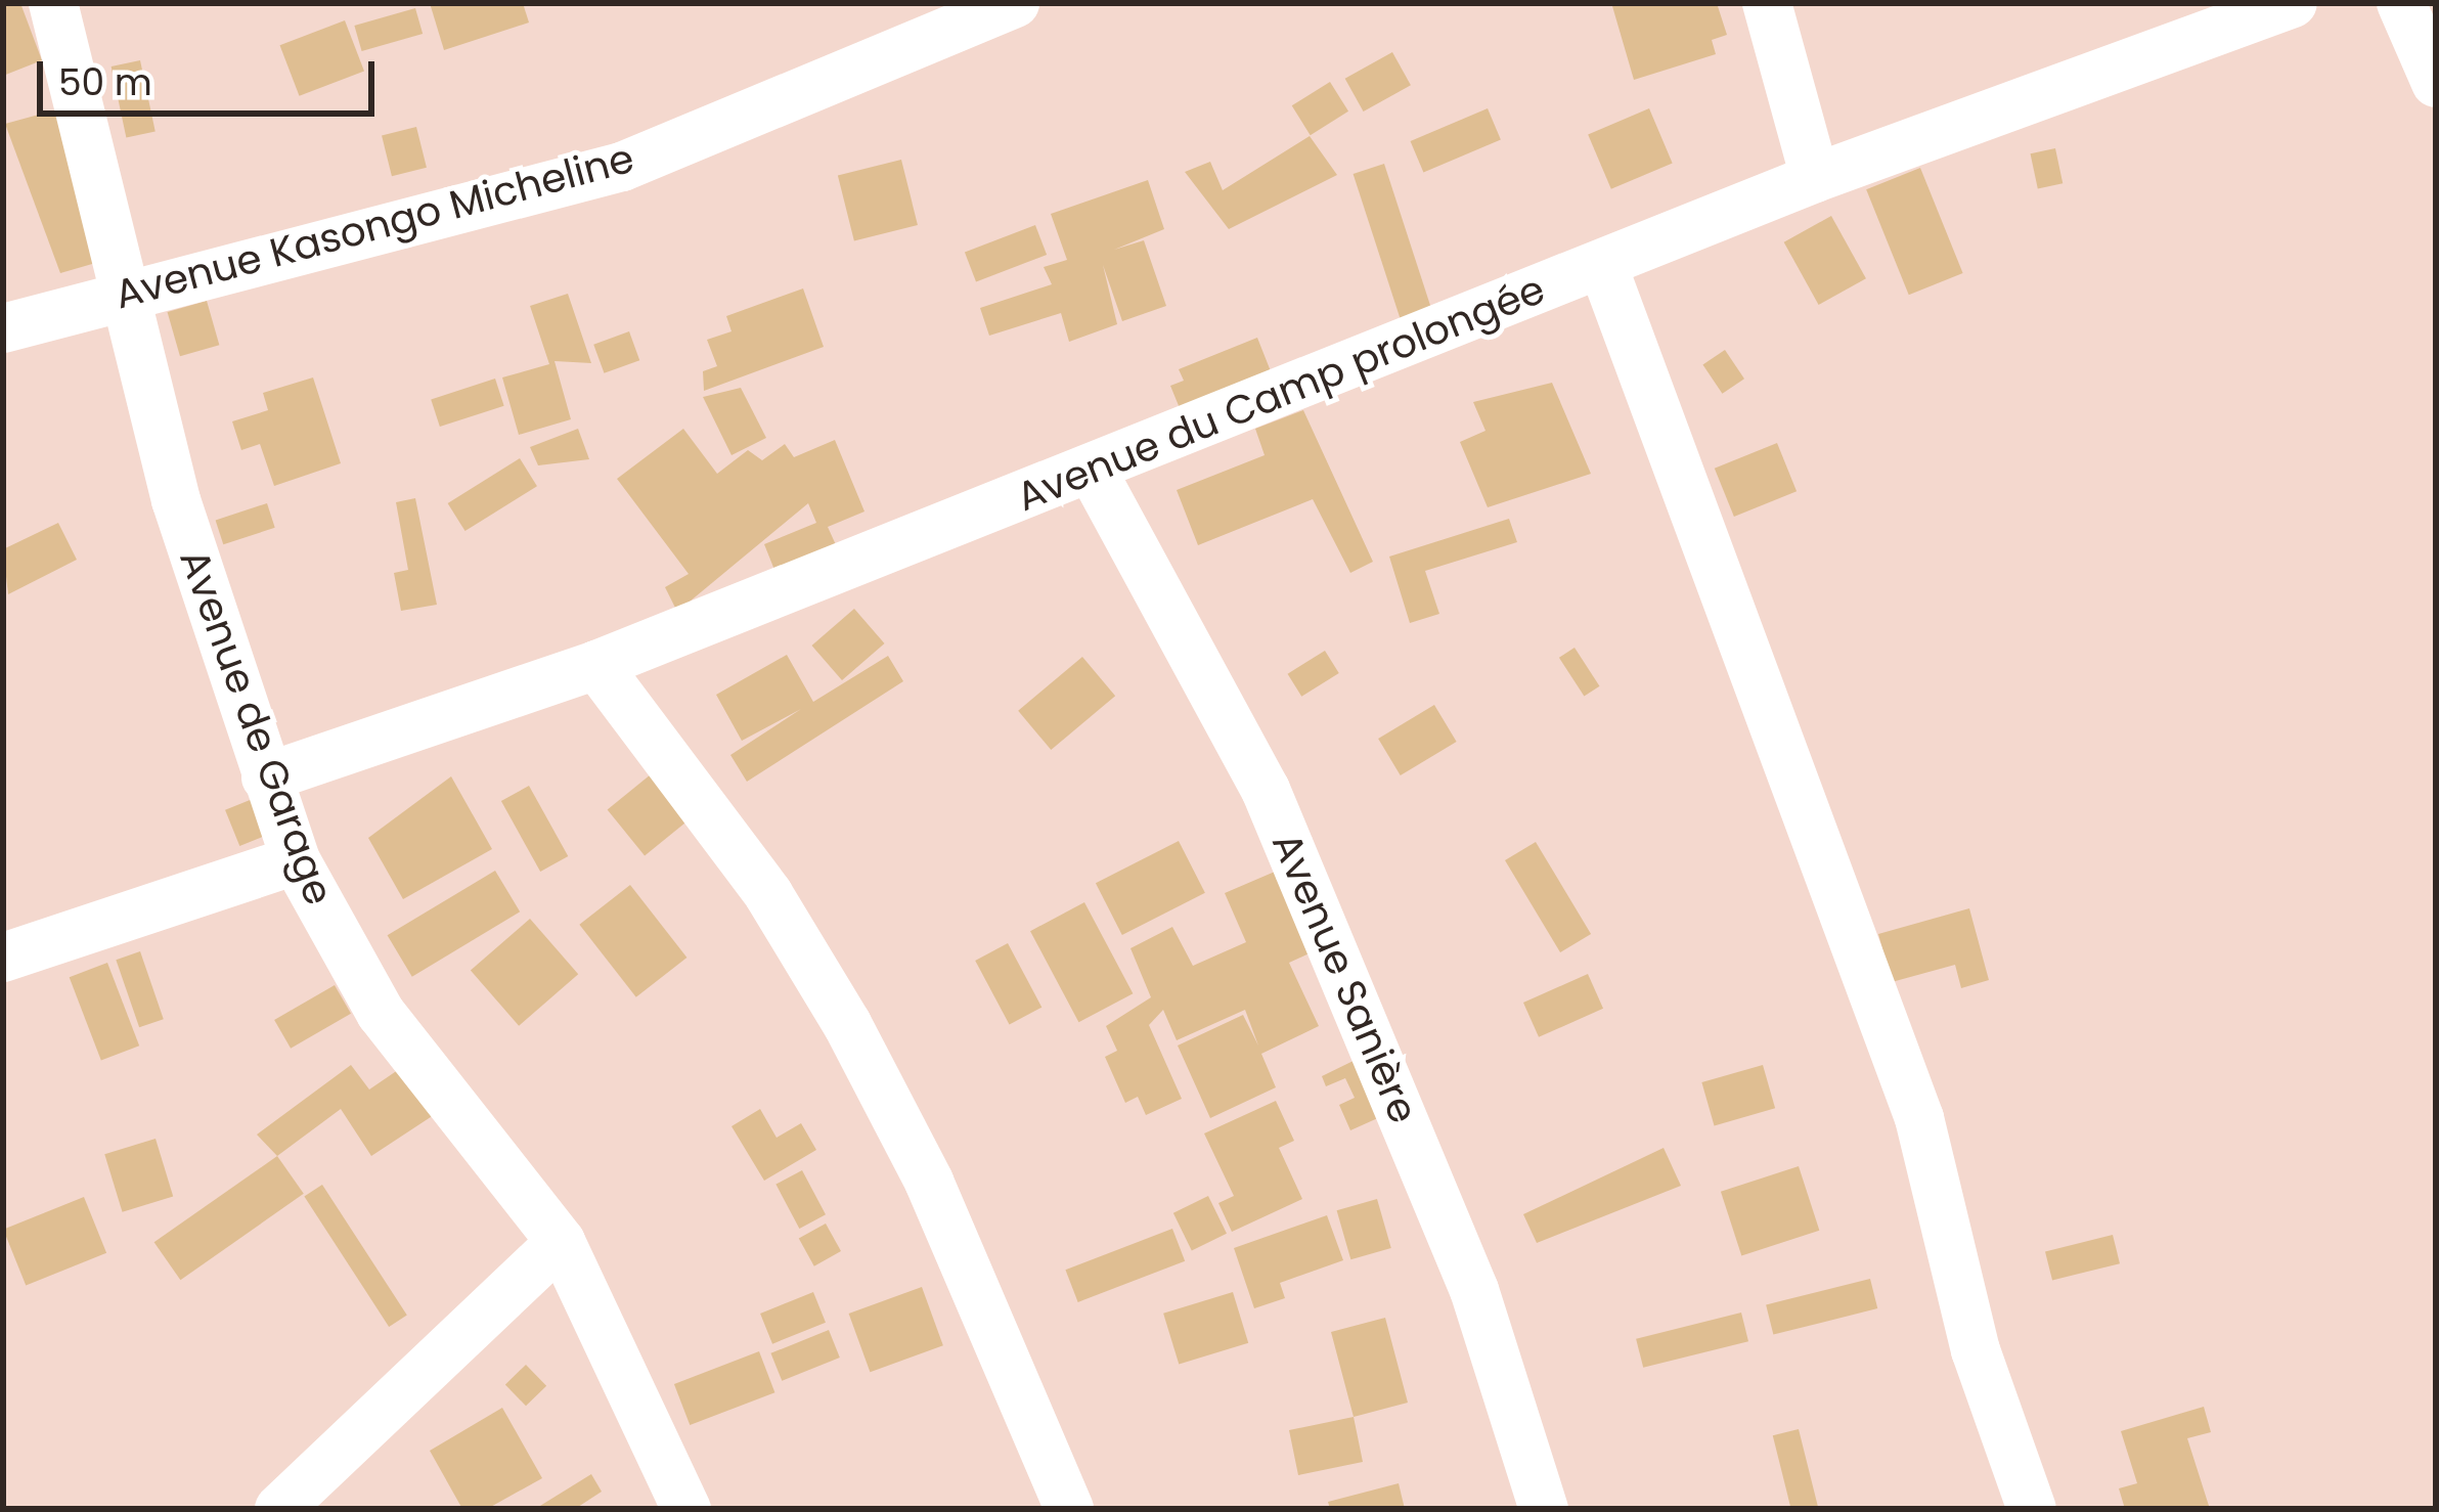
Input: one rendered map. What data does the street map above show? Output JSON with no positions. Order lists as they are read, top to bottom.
{
  "streets": {
    "street": [
      "Avenue Kasongo Micheline",
      "Avenue du Camp prolongée",
      "Avenue de Garage",
      "Avenue Sanière"
    ]
  },
  "crossings": [
    ["Avenue Kasongo Micheline", "Avenue de Garage"],
    ["Avenue du Camp prolongée", "Avenue de Garage"],
    ["Avenue du Camp prolongée", "Avenue Sanière"]
  ],
  "scale_bar": "50 m"
}
